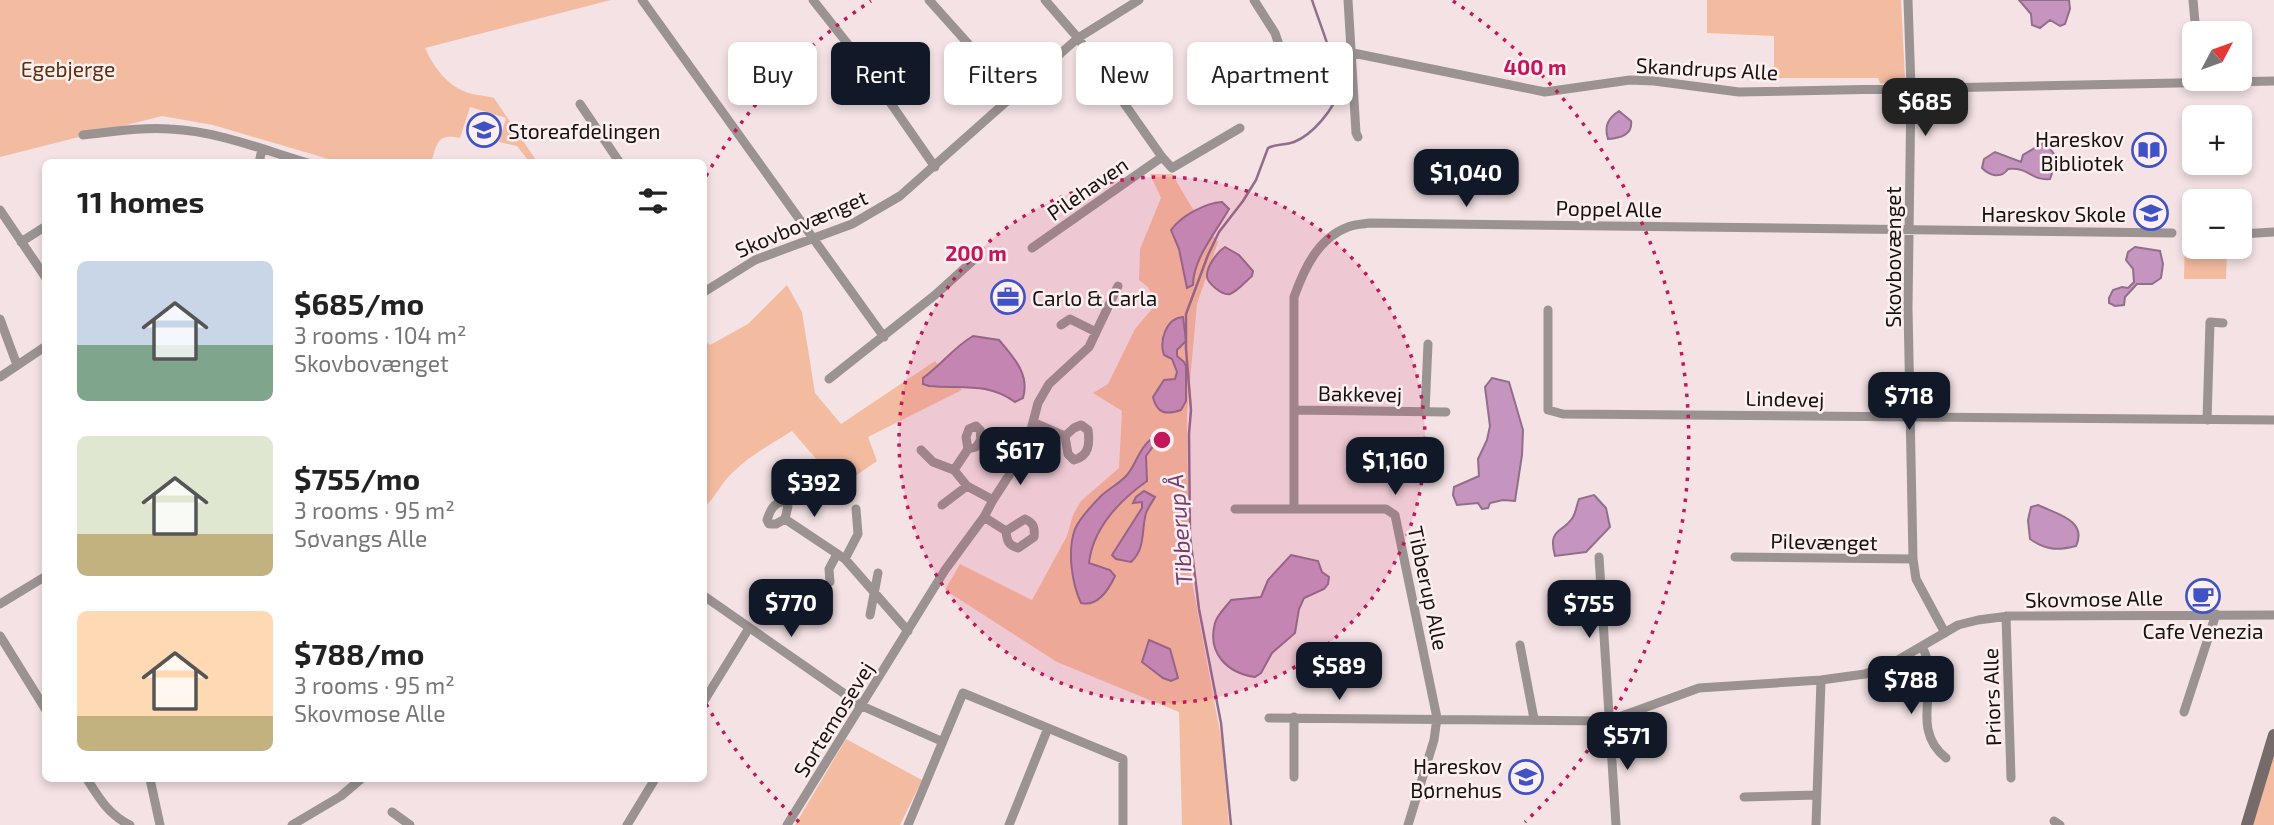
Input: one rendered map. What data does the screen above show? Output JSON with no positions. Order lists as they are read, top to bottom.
{
  "streets": {
    "street": [
      "Skandrups Alle",
      "Pilehaven",
      "Poppel Alle",
      "Skovbovænget",
      "Bakkevej",
      "Lindevej",
      "Pilevænget",
      "Tibberup Alle",
      "Skovmose Alle",
      "Priors Alle",
      "Sortemosevej"
    ]
  },
  "crossings": [
    ["Skandrups Alle", "Skovbovænget"],
    ["Poppel Alle", "Skovbovænget"],
    ["Poppel Alle", "Bakkevej"],
    ["Poppel Alle", "Tibberup Alle"],
    ["Skovbovænget", "Lindevej"],
    ["Skovbovænget", "Pilevænget"],
    ["Skovbovænget", "Skovmose Alle"],
    ["Tibberup Alle", "Skovmose Alle"],
    ["Skovmose Alle", "Priors Alle"]
  ],
  "water": ["Tibberup Å"],
  "parks": ["Egebjerge"],
  "places": {
    "school or university": ["Storeafdelingen", "Hareskov Skole", "Hareskov Børnehus"],
    "library": ["Hareskov Bibliotek"],
    "office": ["Carlo & Carla"],
    "cafe": ["Cafe Venezia"]
  },
  "north": "top right",
  "page": {
    "map_buttons": ["+", "−"],
    "chip": [
      "Buy",
      "Rent",
      "Filters",
      "New",
      "Apartment"
    ],
    "price": [
      "$685",
      "$1,040",
      "$718",
      "$617",
      "$1,160",
      "$392",
      "$770",
      "$755",
      "$589",
      "$788",
      "$571"
    ],
    "heading": "11 homes",
    "list": [
      {
        "name": "$685/mo",
        "note": "3 rooms · 104 m² · Skovbovænget"
      },
      {
        "name": "$755/mo",
        "note": "3 rooms · 95 m² · Søvangs Alle"
      },
      {
        "name": "$788/mo",
        "note": "3 rooms · 95 m² · Skovmose Alle"
      }
    ]
  },
  "rings": ["400 m", "200 m"]
}
